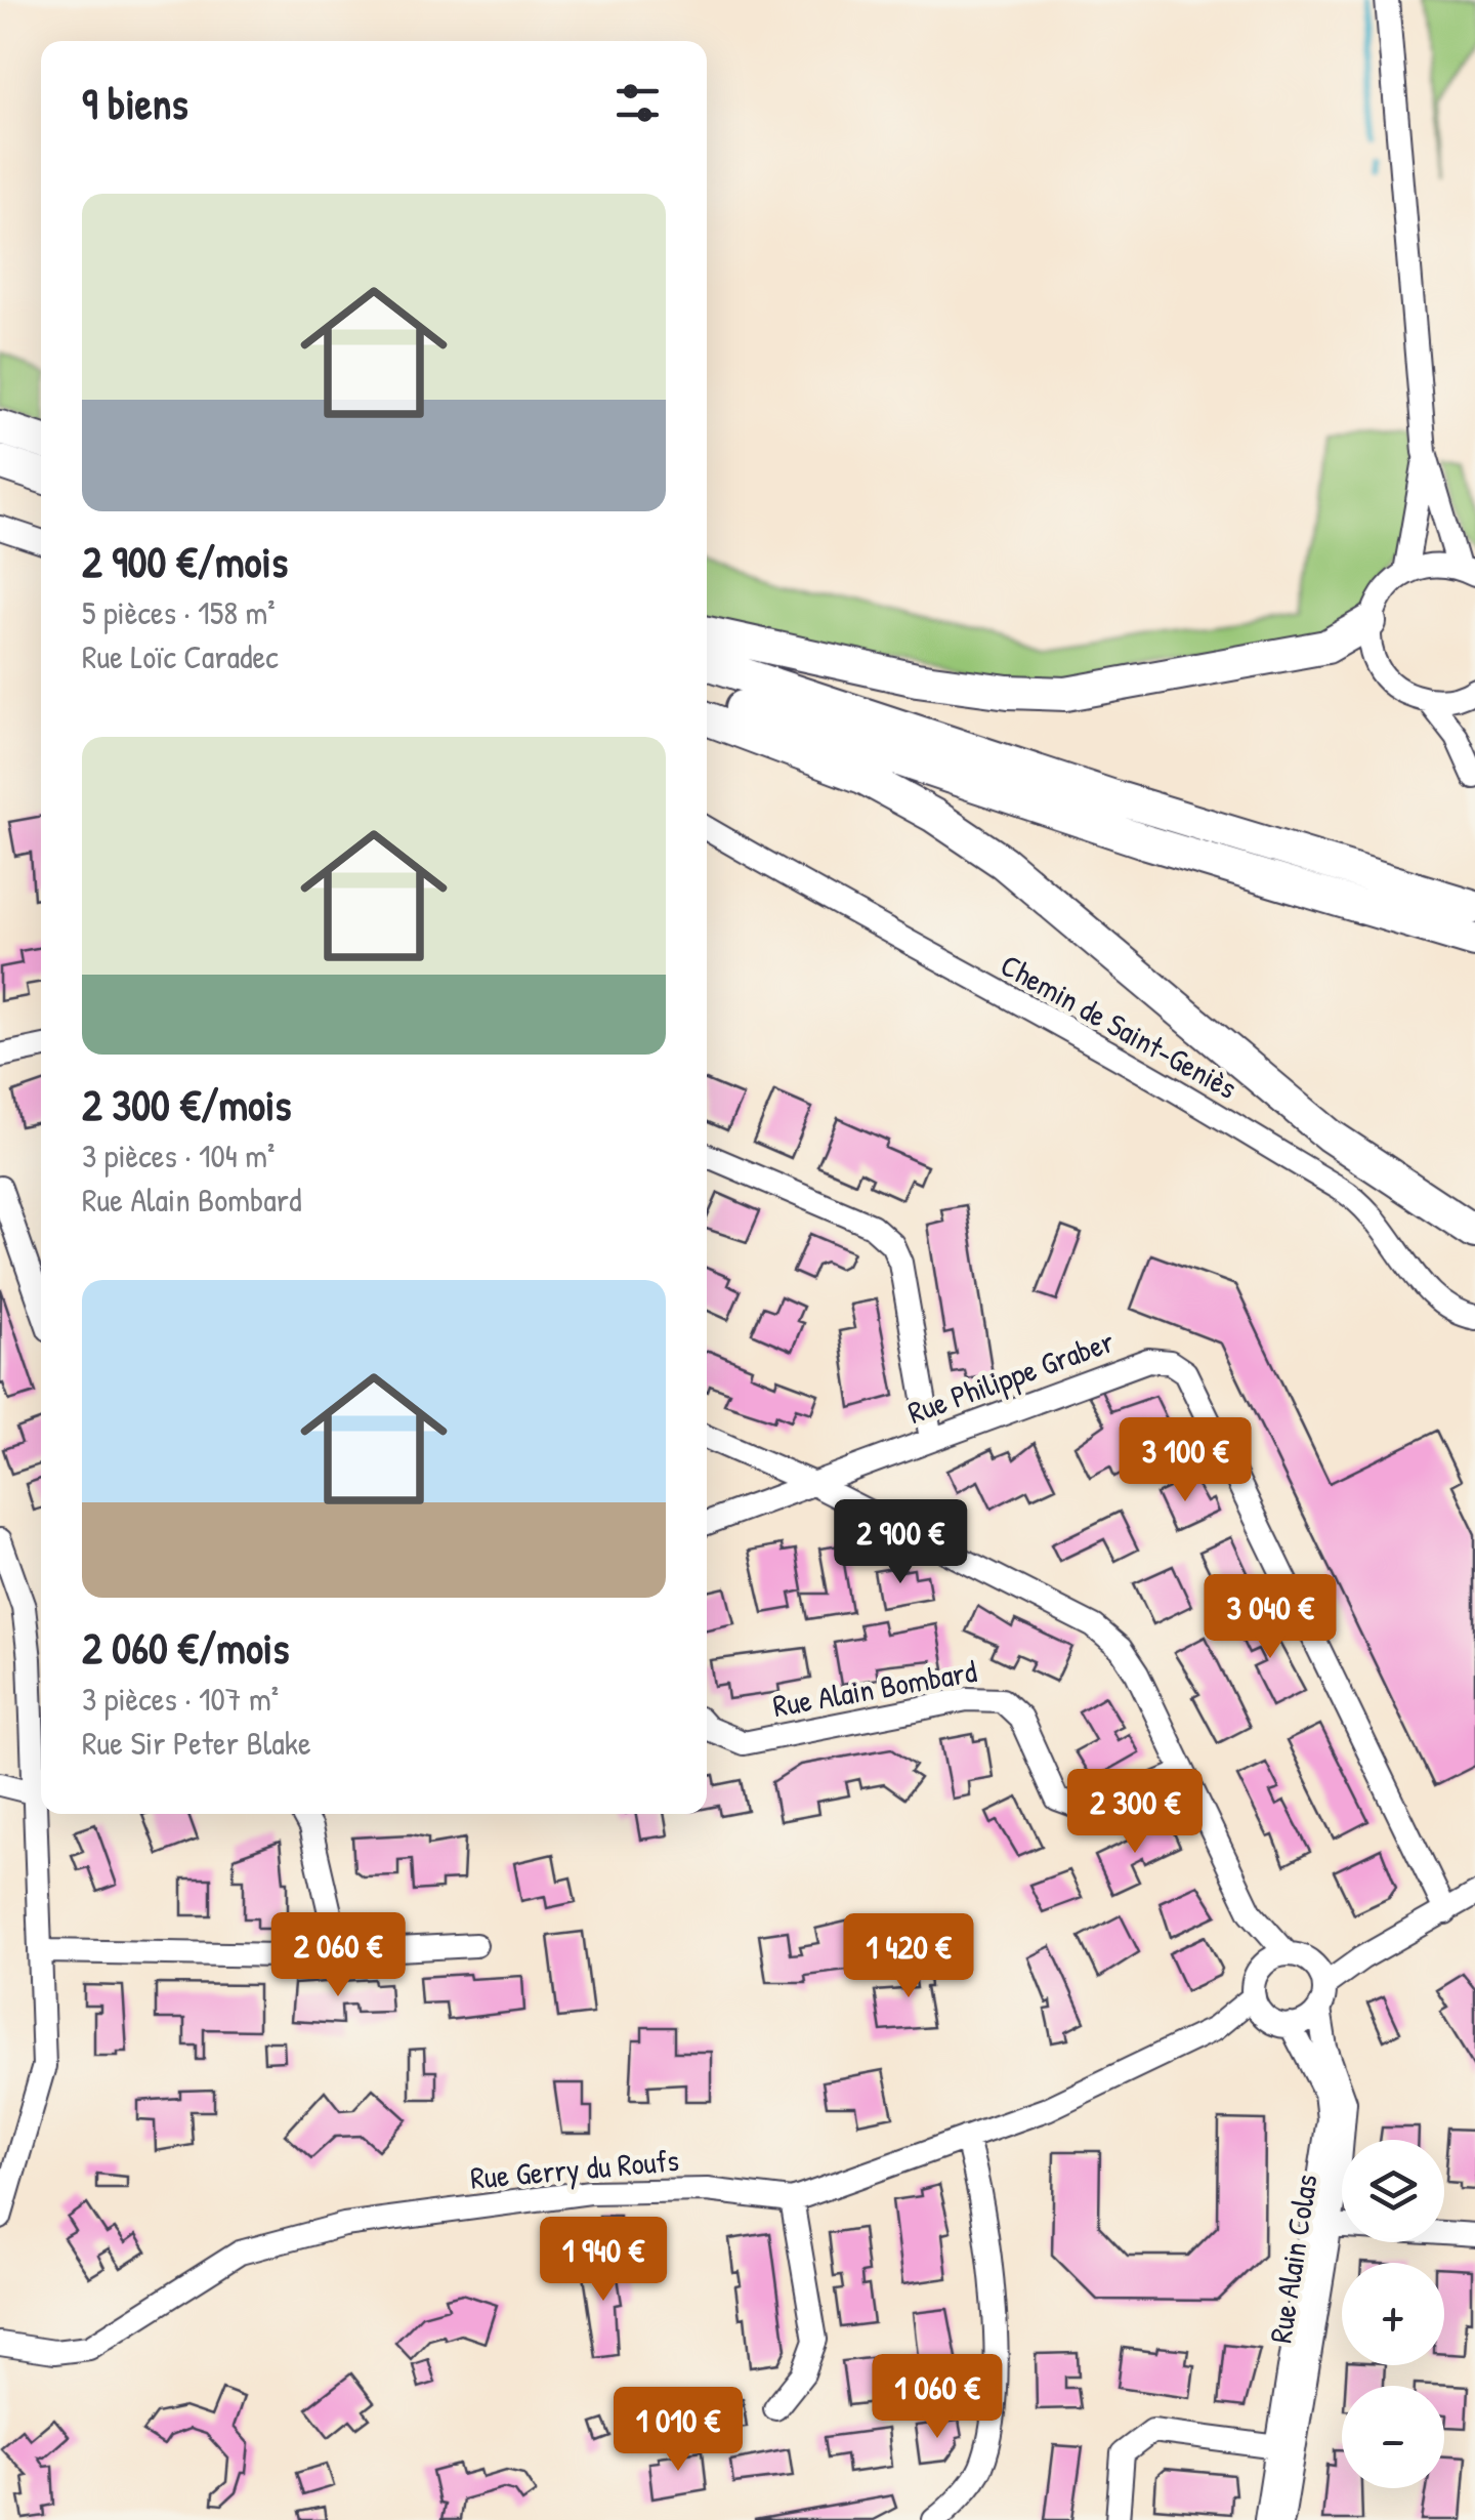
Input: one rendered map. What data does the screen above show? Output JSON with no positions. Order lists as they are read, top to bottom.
{
  "streets": {
    "street": [
      "Chemin de Saint-Geniès",
      "Rue Philippe Graber",
      "Rue Alain Bombard",
      "Rue Gerry du Roufs",
      "Rue Alain Colas"
    ]
  },
  "crossings": [
    ["Rue Gerry du Roufs", "Rue Alain Colas"]
  ],
  "page": {
    "heading": "9 biens",
    "list": [
      {
        "name": "2 900 €/mois",
        "note": "5 pièces · 158 m² · Rue Loïc Caradec"
      },
      {
        "name": "2 300 €/mois",
        "note": "3 pièces · 104 m² · Rue Alain Bombard"
      },
      {
        "name": "2 060 €/mois",
        "note": "3 pièces · 107 m² · Rue Sir Peter Blake"
      }
    ],
    "price": [
      "3 100 €",
      "2 900 €",
      "3 040 €",
      "2 300 €",
      "2 060 €",
      "1 420 €",
      "1 940 €",
      "1 060 €",
      "1 010 €"
    ],
    "map_buttons": ["+", "−"]
  }
}
